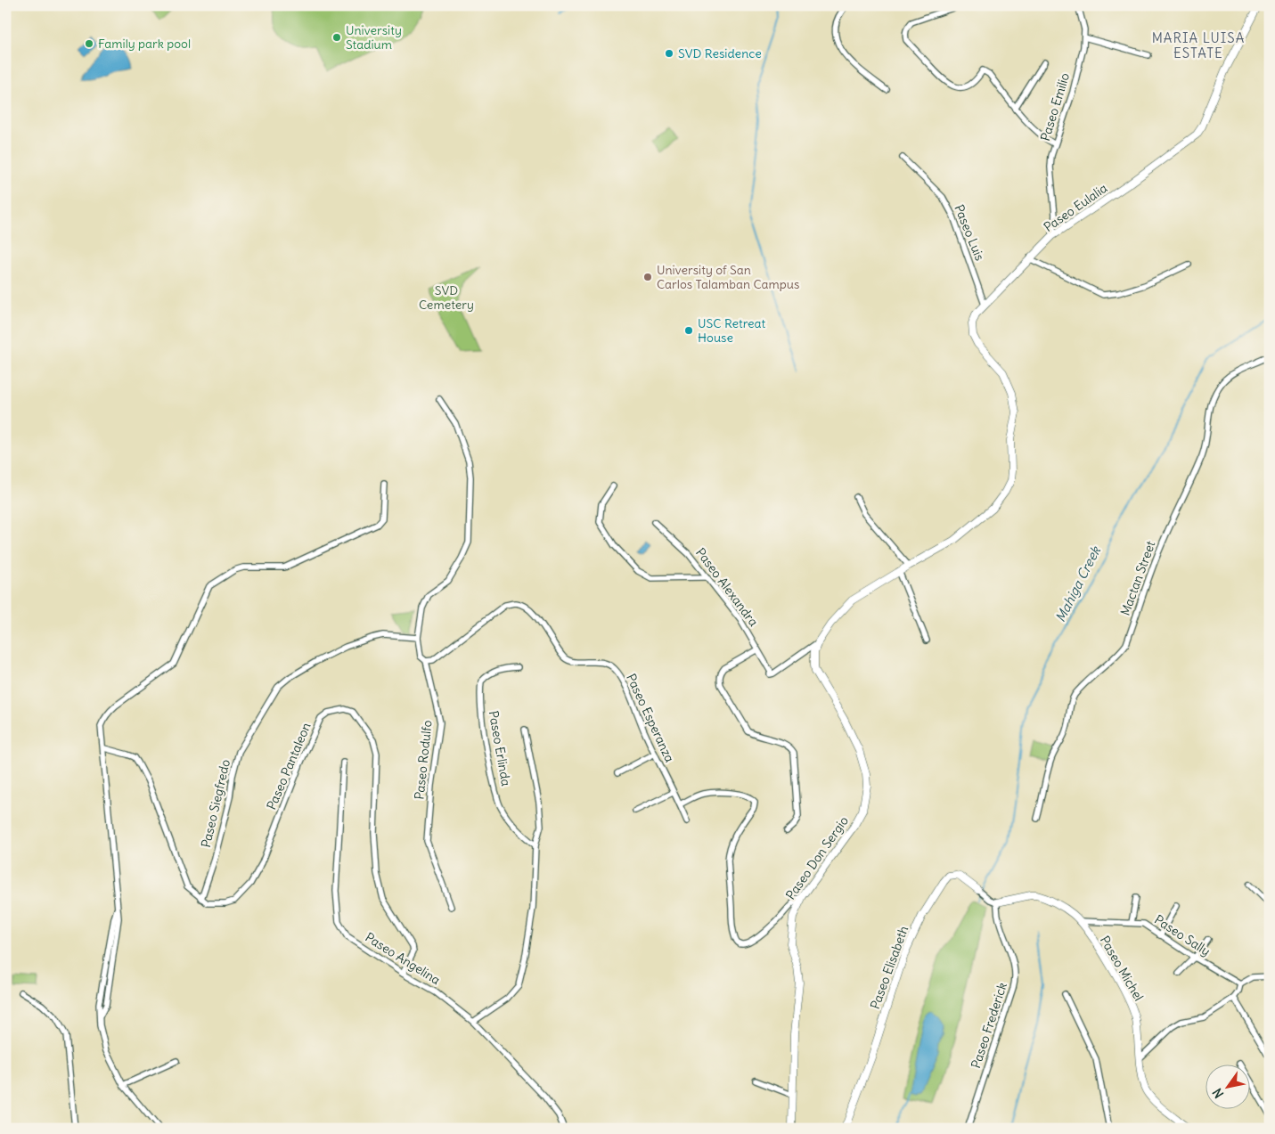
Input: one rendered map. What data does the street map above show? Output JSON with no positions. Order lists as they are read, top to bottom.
{
  "streets": {
    "street": [
      "Paseo Emilio",
      "Paseo Eulalia",
      "Paseo Luis",
      "Mactan Street",
      "Paseo Alexandra",
      "Paseo Esperanza",
      "Paseo Erlinda",
      "Paseo Rodulfo",
      "Paseo Pantaleon",
      "Paseo Siegfredo",
      "Paseo Don Sergio",
      "Paseo Sally",
      "Paseo Angelina",
      "Paseo Elisabeth",
      "Paseo Michel",
      "Paseo Frederick"
    ]
  },
  "crossings": [
    ["Paseo Emilio", "Paseo Eulalia"],
    ["Paseo Eulalia", "Paseo Luis"],
    ["Paseo Eulalia", "Paseo Don Sergio"],
    ["Paseo Alexandra", "Paseo Don Sergio"],
    ["Paseo Esperanza", "Paseo Rodulfo"],
    ["Paseo Rodulfo", "Paseo Siegfredo"],
    ["Paseo Pantaleon", "Paseo Siegfredo"],
    ["Paseo Pantaleon", "Paseo Angelina"],
    ["Paseo Sally", "Paseo Michel"],
    ["Paseo Elisabeth", "Paseo Michel"],
    ["Paseo Elisabeth", "Paseo Frederick"],
    ["Paseo Michel", "Paseo Frederick"]
  ],
  "districts": ["MARIA LUISA ESTATE"],
  "water": ["Mahiga Creek"],
  "parks": ["SVD Cemetery"],
  "places": [
    "University Stadium",
    "Family park pool",
    "SVD Residence",
    "University of San Carlos Talamban Campus",
    "USC Retreat House"
  ],
  "north": "bottom left"
}
